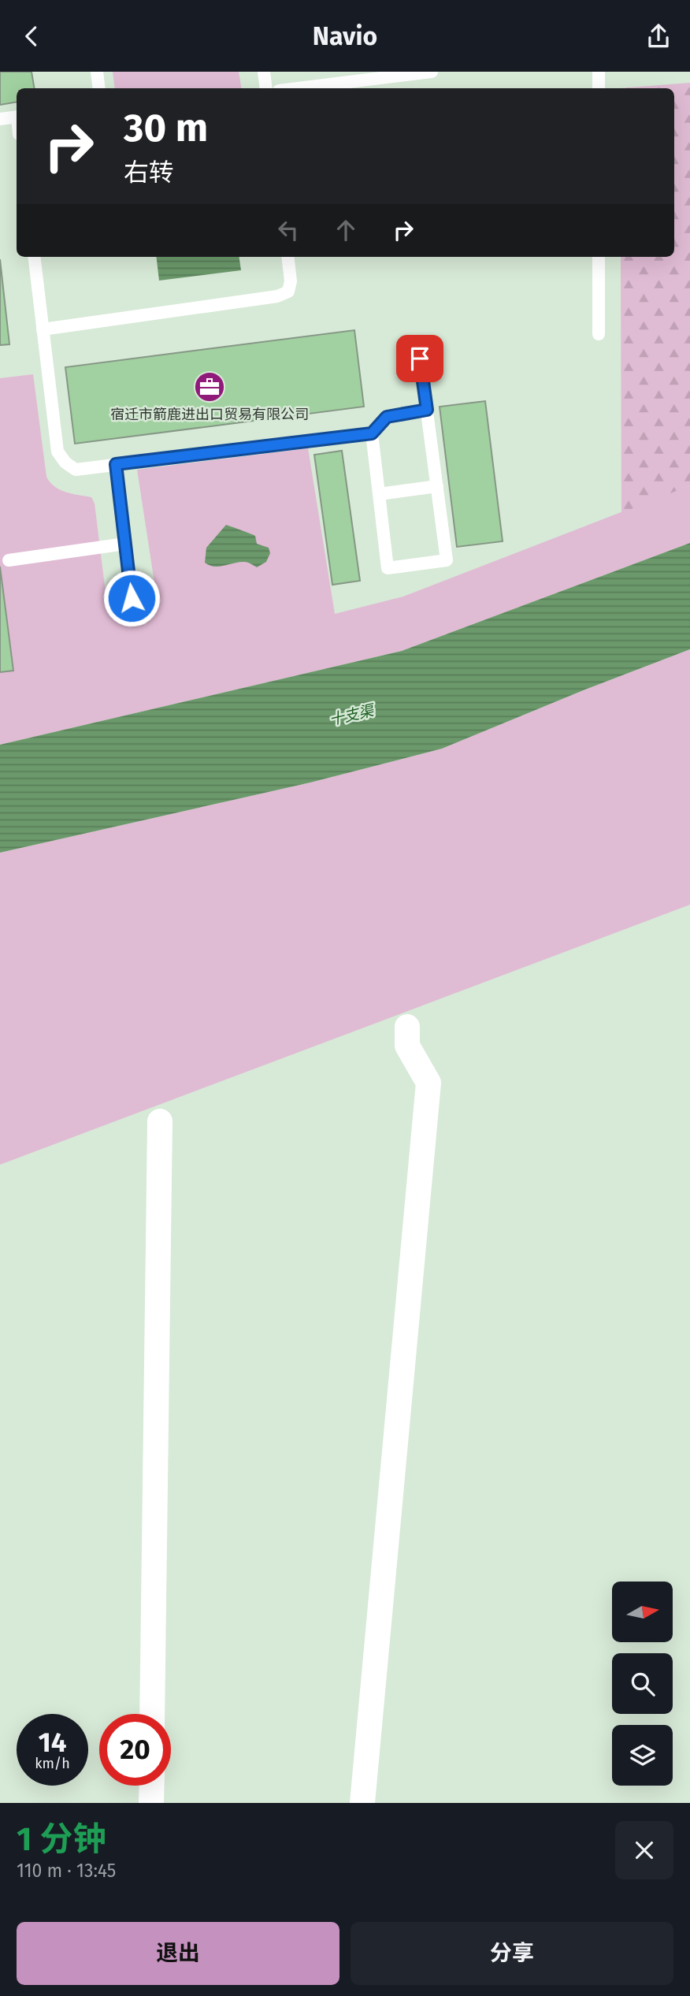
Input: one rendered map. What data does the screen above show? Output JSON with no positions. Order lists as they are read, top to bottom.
{
  "water": ["十支渠"],
  "places": {
    "office": ["宿迁市箭鹿进出口贸易有限公司"]
  },
  "north": "right",
  "page": {
    "header": "Navio",
    "turn": ["30 m", "右转"],
    "speed": "14 km/h",
    "limit": "20",
    "heading": ["1 分钟", "110 m · 13:45"],
    "buttons": ["退出", "分享"]
  }
}
